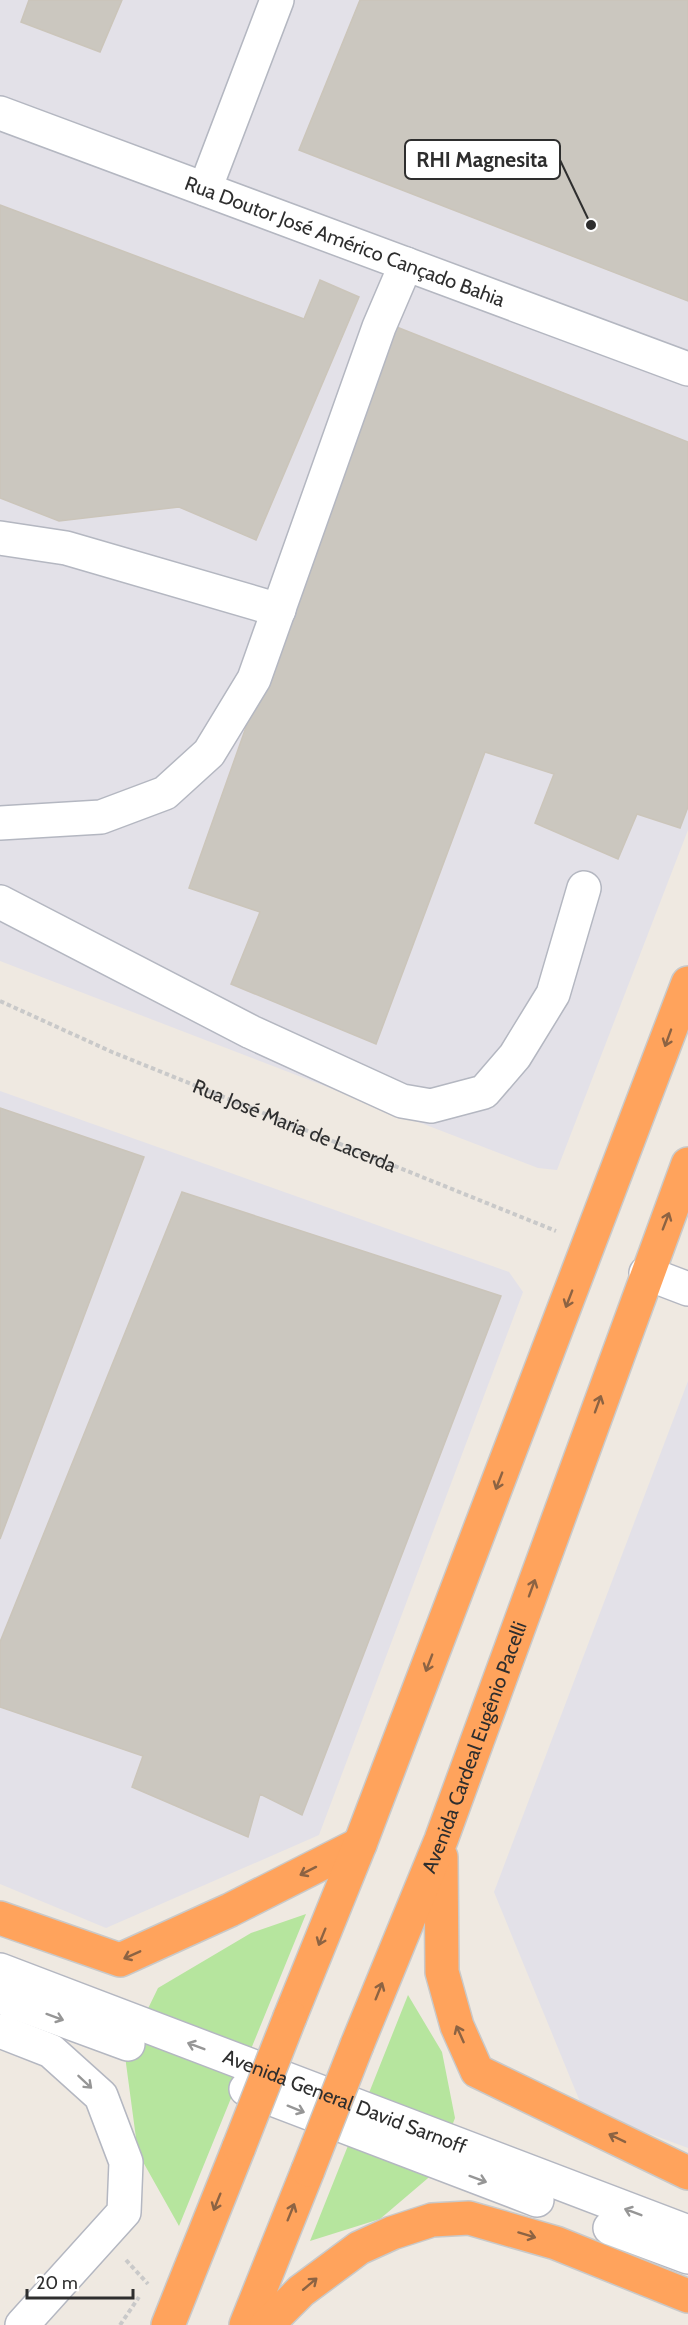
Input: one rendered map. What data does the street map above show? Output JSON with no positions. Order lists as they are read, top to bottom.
{
  "streets": {
    "highway": ["Avenida Cardeal Eugênio Pacelli"],
    "street": ["Rua Doutor José Américo Cançado Bahia", "Avenida General David Sarnoff"],
    "path": ["Rua José Maria de Lacerda"]
  },
  "places": ["RHI Magnesita"],
  "scale_bar": "20 m"
}
